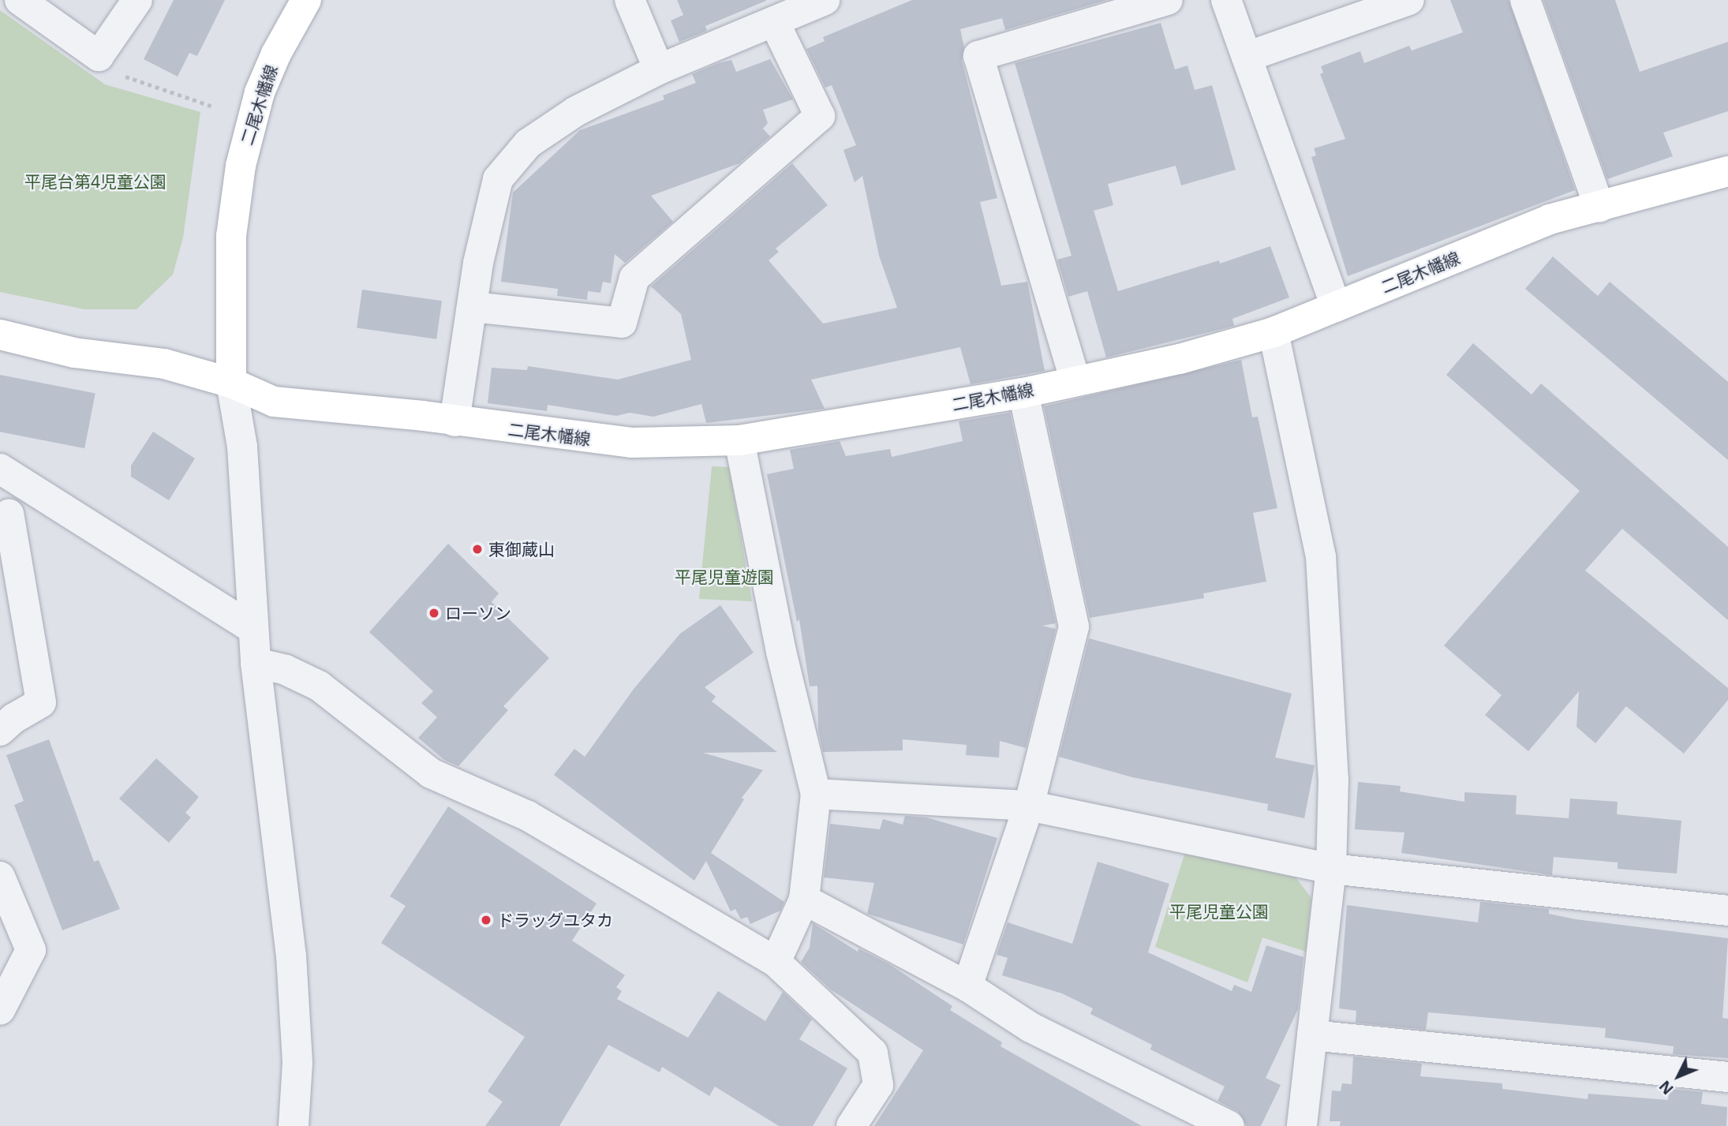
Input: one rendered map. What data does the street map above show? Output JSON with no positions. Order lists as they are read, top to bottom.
{
  "streets": {
    "main road": ["二尾木幡線"]
  },
  "parks": ["平尾台第4児童公園", "平尾児童遊園", "平尾児童公園"],
  "places": ["東御蔵山", "ローソン", "ドラッグユタカ"],
  "north": "bottom left"
}
